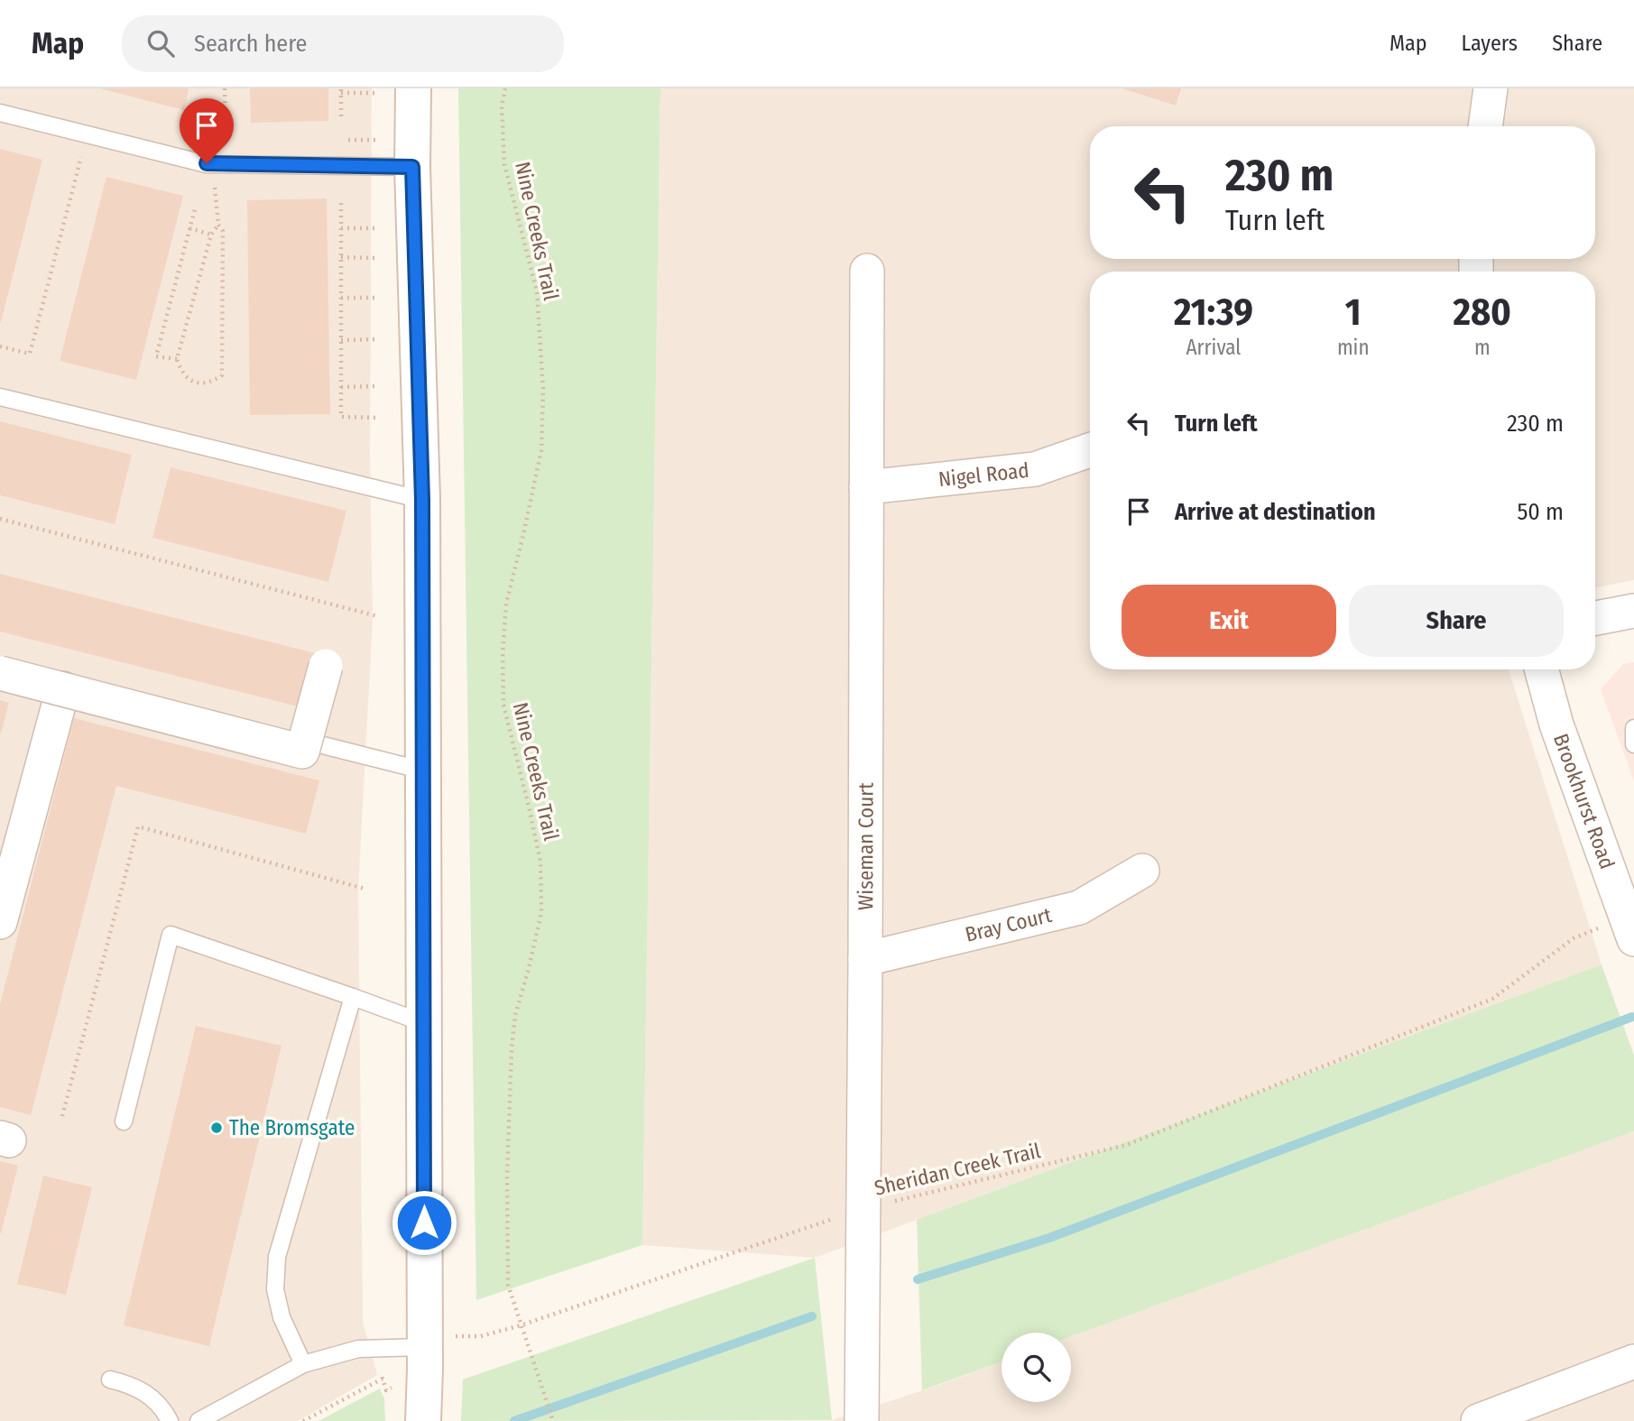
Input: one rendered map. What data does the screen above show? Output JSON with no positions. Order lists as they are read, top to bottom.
{
  "streets": {
    "street": [
      "Nigel Road",
      "Brookhurst Road",
      "Wiseman Court",
      "Bray Court"
    ],
    "path": ["Nine Creeks Trail", "Sheridan Creek Trail"]
  },
  "crossings": [
    ["Nine Creeks Trail", "Sheridan Creek Trail"],
    ["Nigel Road", "Wiseman Court"],
    ["Brookhurst Road", "Sheridan Creek Trail"],
    ["Wiseman Court", "Bray Court"],
    ["Wiseman Court", "Sheridan Creek Trail"]
  ],
  "places": ["The Bromsgate"],
  "page": {
    "header": "Map",
    "search": "Search here",
    "nav": ["Map", "Layers", "Share"],
    "turn": ["230 m", "Turn left"],
    "eta": [
      "21:39",
      "Arrival",
      "1",
      "min",
      "280",
      "m"
    ],
    "list": [
      {
        "name": "Turn left",
        "value": "230 m"
      },
      {
        "name": "Arrive at destination",
        "value": "50 m"
      }
    ],
    "buttons": ["Exit", "Share"]
  }
}
